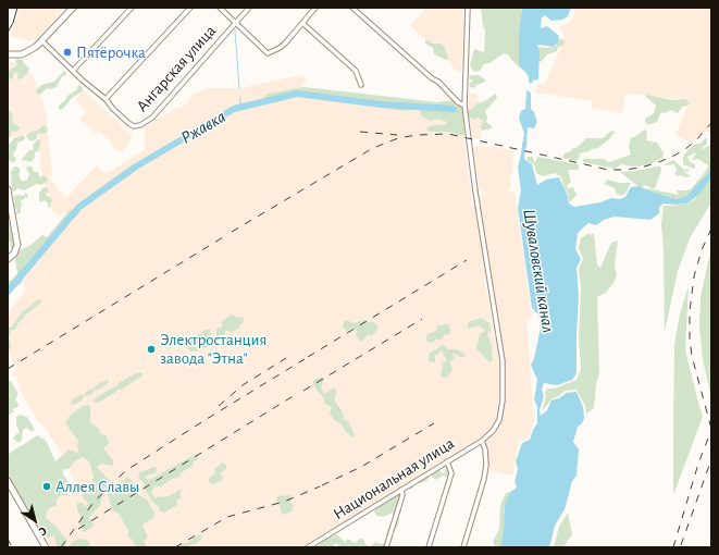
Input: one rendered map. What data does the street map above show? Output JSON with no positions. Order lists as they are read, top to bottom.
{
  "streets": {
    "street": ["Ангарская улица", "Национальная улица"]
  },
  "water": ["Ржавка", "Шуваловский канал"],
  "places": ["Пятёрочка", "Электростанция завода \"Этна\"", "Аллея Славы"],
  "north": "bottom right"
}
